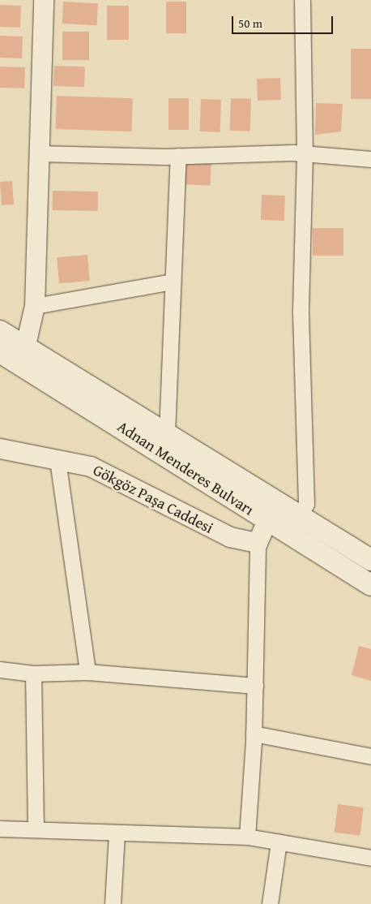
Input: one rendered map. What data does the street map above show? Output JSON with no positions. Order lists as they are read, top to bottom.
{
  "streets": {
    "main road": ["Adnan Menderes Bulvarı"],
    "street": ["Gökgöz Paşa Caddesi"]
  },
  "scale_bar": "50 m"
}
